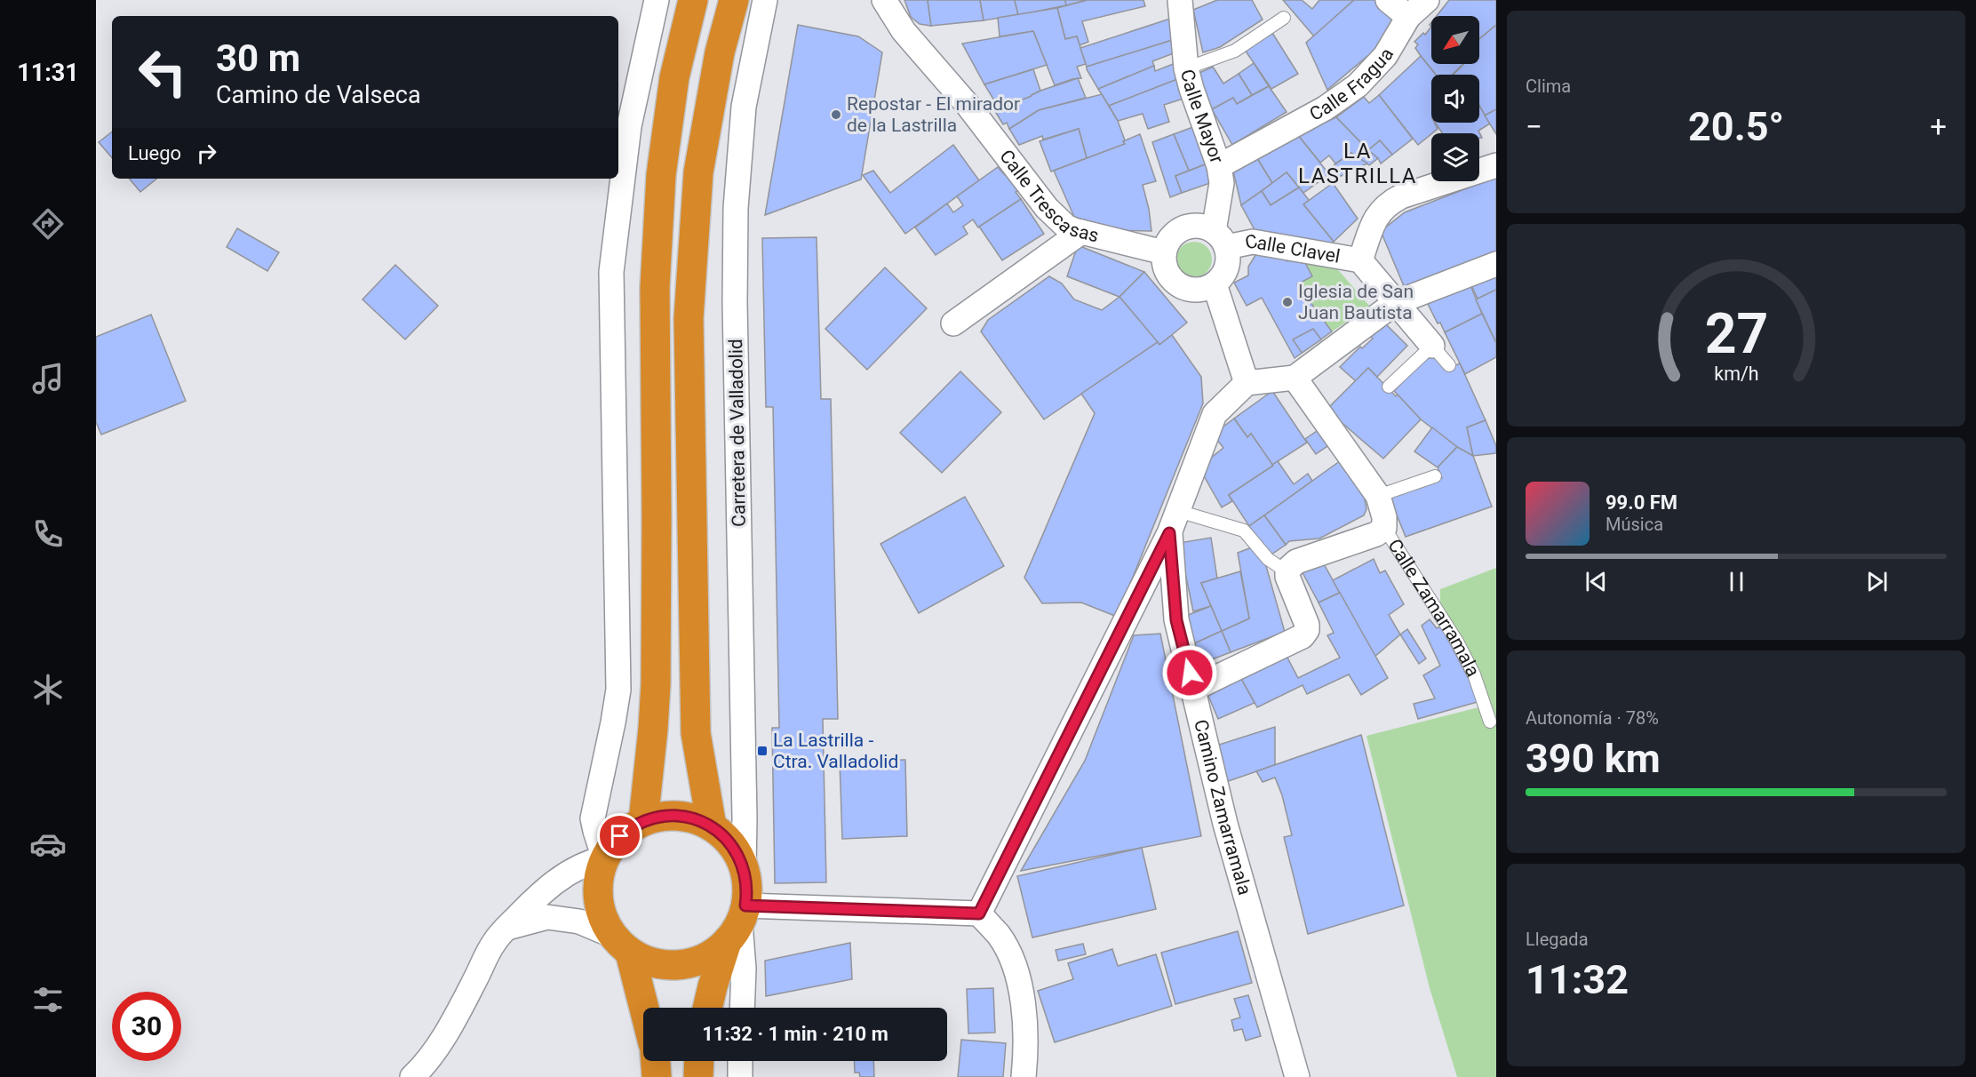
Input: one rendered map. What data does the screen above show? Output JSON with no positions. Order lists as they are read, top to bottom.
{
  "streets": {
    "street": [
      "Calle Fragua",
      "Calle Mayor",
      "Calle Trescasas",
      "Calle Clavel",
      "Carretera de Valladolid",
      "Calle Zamarramala",
      "Camino Zamarramala"
    ]
  },
  "crossings": [
    ["Calle Fragua", "Calle Mayor"],
    ["Calle Mayor", "Calle Trescasas"],
    ["Calle Mayor", "Calle Clavel"],
    ["Calle Trescasas", "Calle Clavel"]
  ],
  "districts": ["LA LASTRILLA"],
  "places": {
    "other": ["Repostar - El mirador de la Lastrilla", "Iglesia de San Juan Bautista"],
    "transit": ["La Lastrilla - Ctra. Valladolid"]
  },
  "north": "bottom left",
  "page": {
    "tabs": "11:31",
    "tile": [
      "Clima",
      ["Autonomía · 78%", "390 km"],
      ["Llegada", "11:32"]
    ],
    "turn": ["30 m", "Camino de Valseca"],
    "heat": ["−", "20.5°", "+"],
    "then": "Luego",
    "song": ["99.0 FM", "Música"],
    "limit": "30",
    "trip": "11:32 · 1 min · 210 m",
    "gauge": ["27", "km/h"]
  }
}
